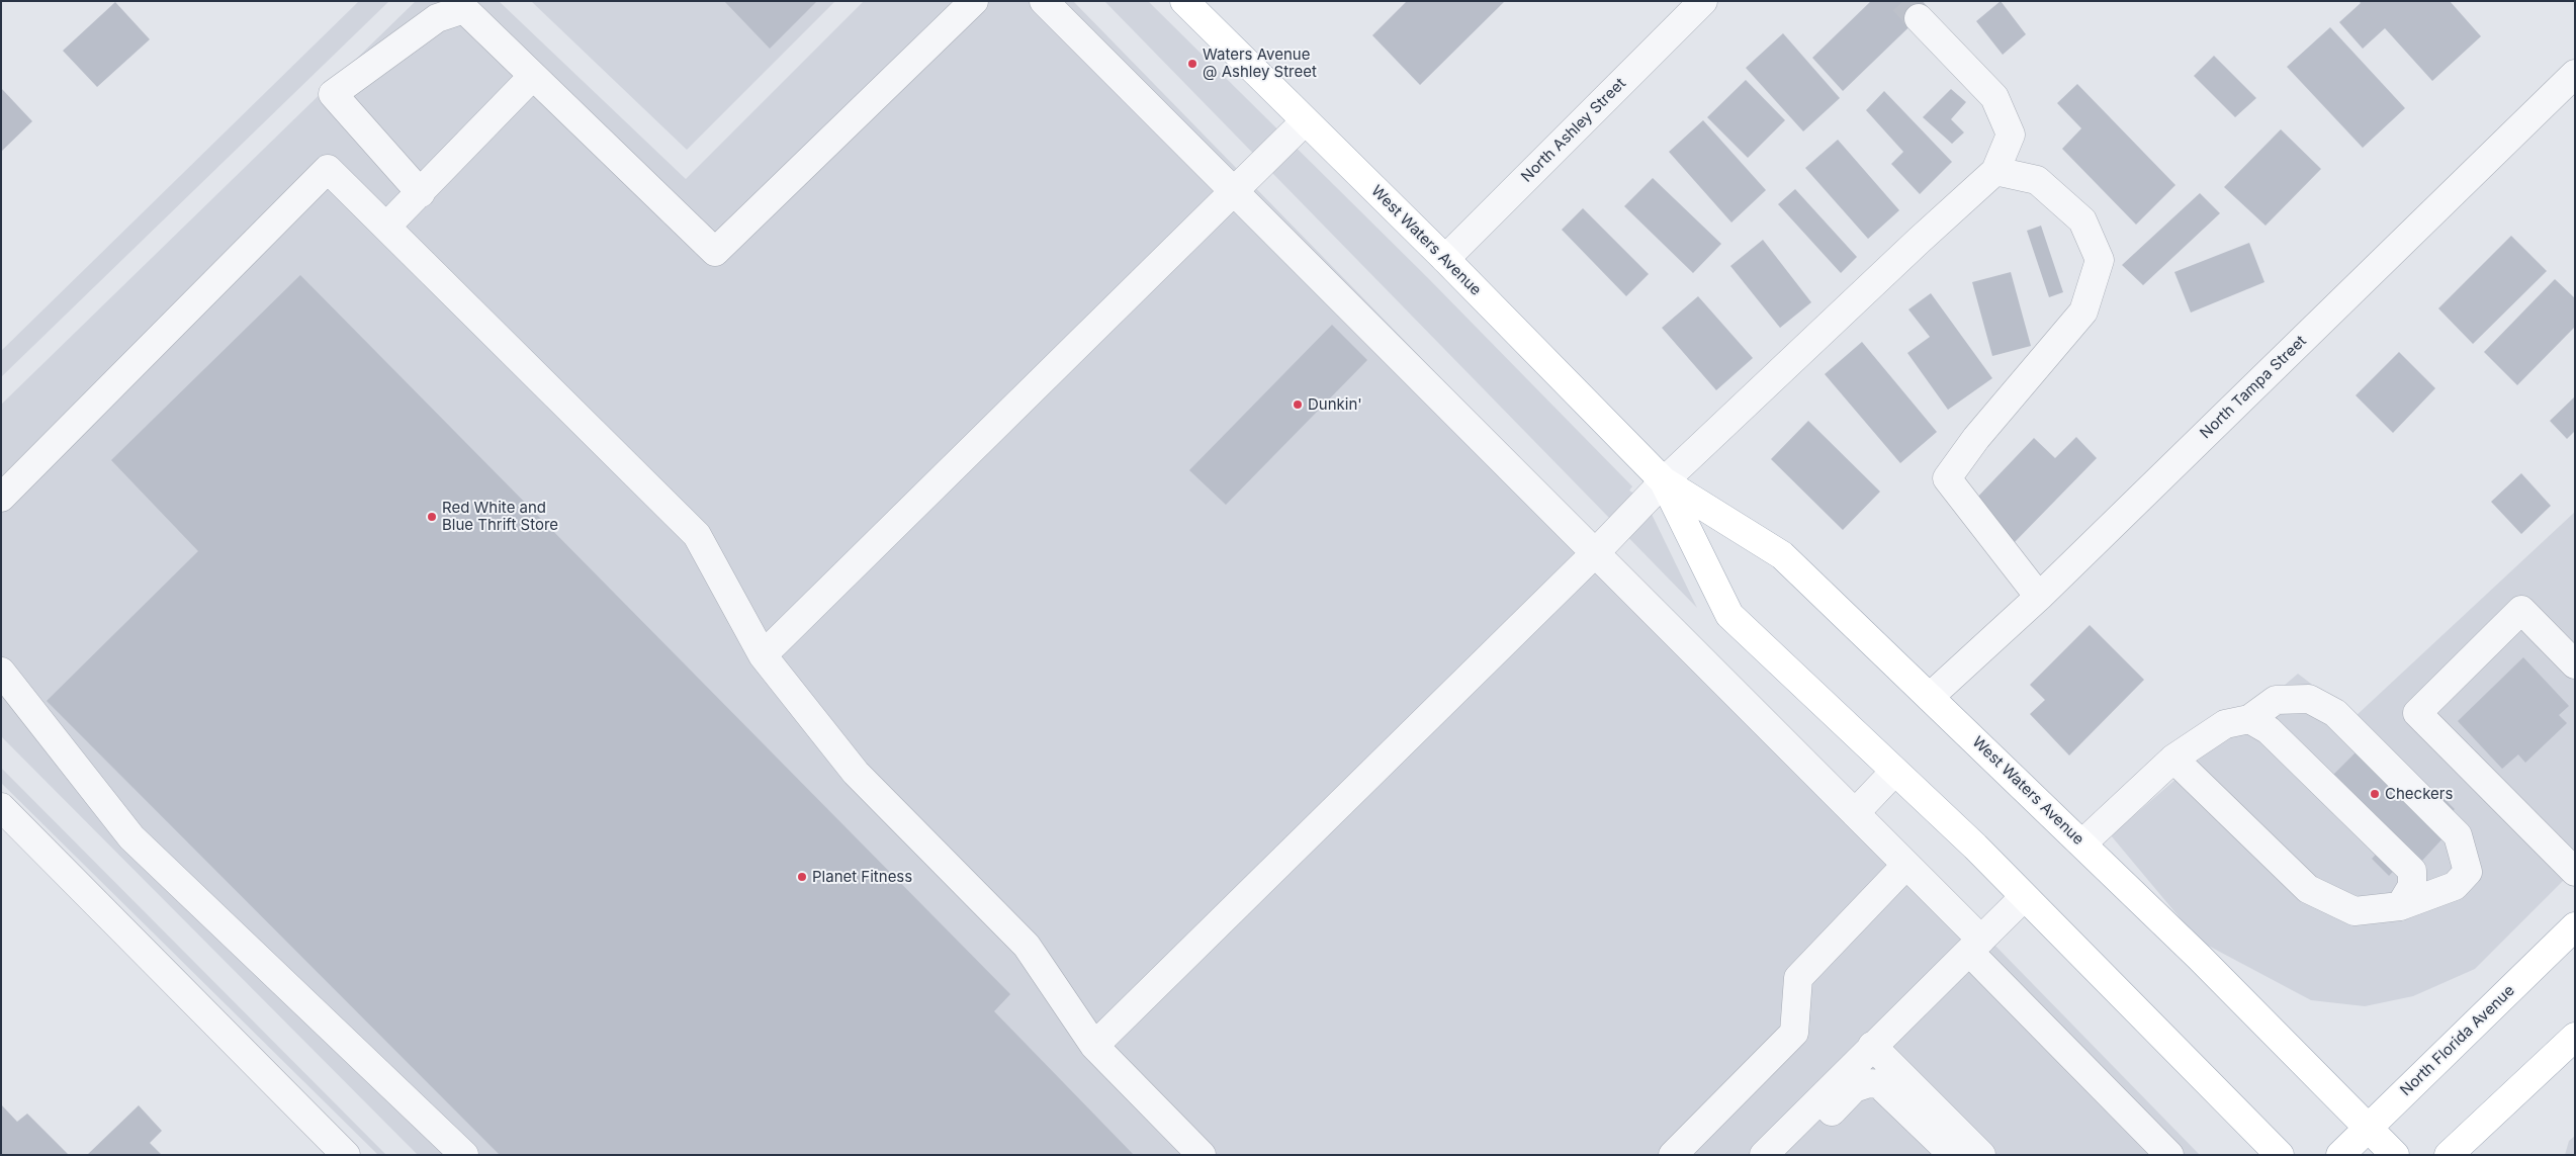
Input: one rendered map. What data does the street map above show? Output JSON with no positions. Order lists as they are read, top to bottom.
{
  "streets": {
    "main road": ["West Waters Avenue", "North Florida Avenue"],
    "street": ["North Ashley Street", "North Tampa Street"]
  },
  "crossings": [
    ["North Ashley Street", "West Waters Avenue"],
    ["West Waters Avenue", "North Tampa Street"],
    ["West Waters Avenue", "North Florida Avenue"]
  ],
  "places": [
    "Waters Avenue @ Ashley Street",
    "Dunkin'",
    "Red White and Blue Thrift Store",
    "Checkers",
    "Planet Fitness"
  ]
}
